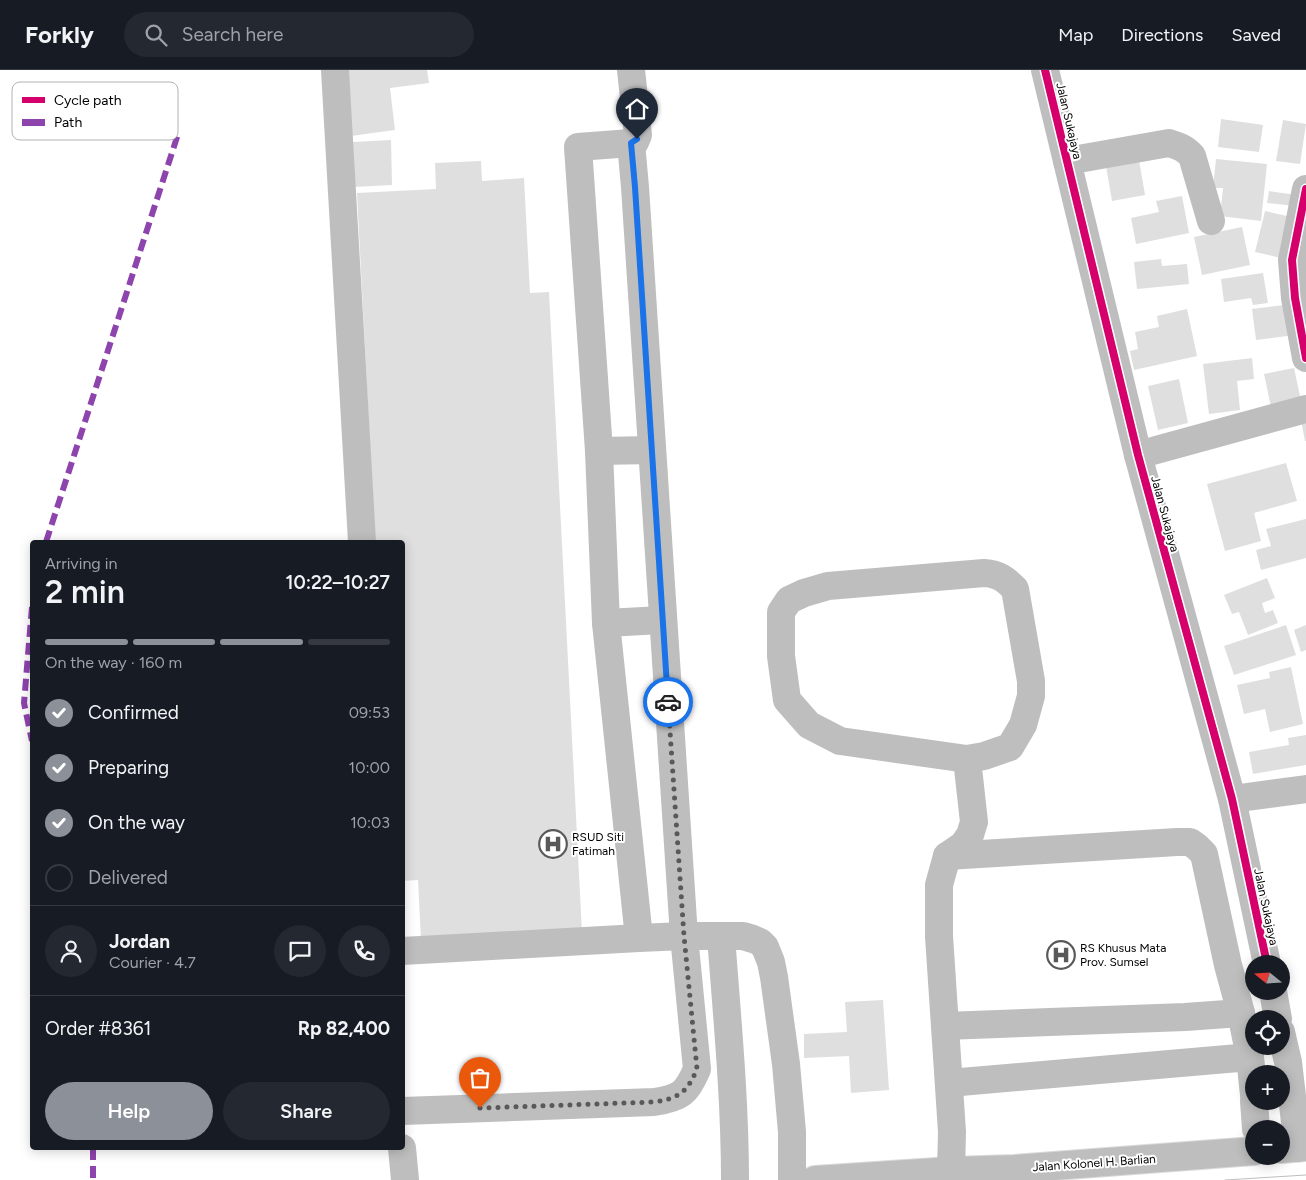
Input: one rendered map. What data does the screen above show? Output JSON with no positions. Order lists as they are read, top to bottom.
{
  "streets": {
    "main road": ["Jalan Sukajaya", "Jalan Kolonel H. Barlian"]
  },
  "places": {
    "hospital": ["RSUD Siti Fatimah", "RS Khusus Mata Prov. Sumsel"]
  },
  "legend": ["Cycle path", "Path"],
  "north": "left",
  "page": {
    "header": "Forkly",
    "search": "Search here",
    "nav": ["Map", "Directions", "Saved"],
    "heading": ["2 min", "Arriving in", "10:22–10:27"],
    "panel": [
      "Jordan",
      "Courier · 4.7",
      "Order #8361",
      "Rp 82,400"
    ],
    "bar": "On the way · 160 m",
    "list": [
      ["Confirmed", "09:53"],
      ["Preparing", "10:00"],
      ["On the way", "10:03"],
      "Delivered"
    ],
    "map_buttons": ["+", "−"],
    "buttons": ["Help", "Share"]
  }
}
